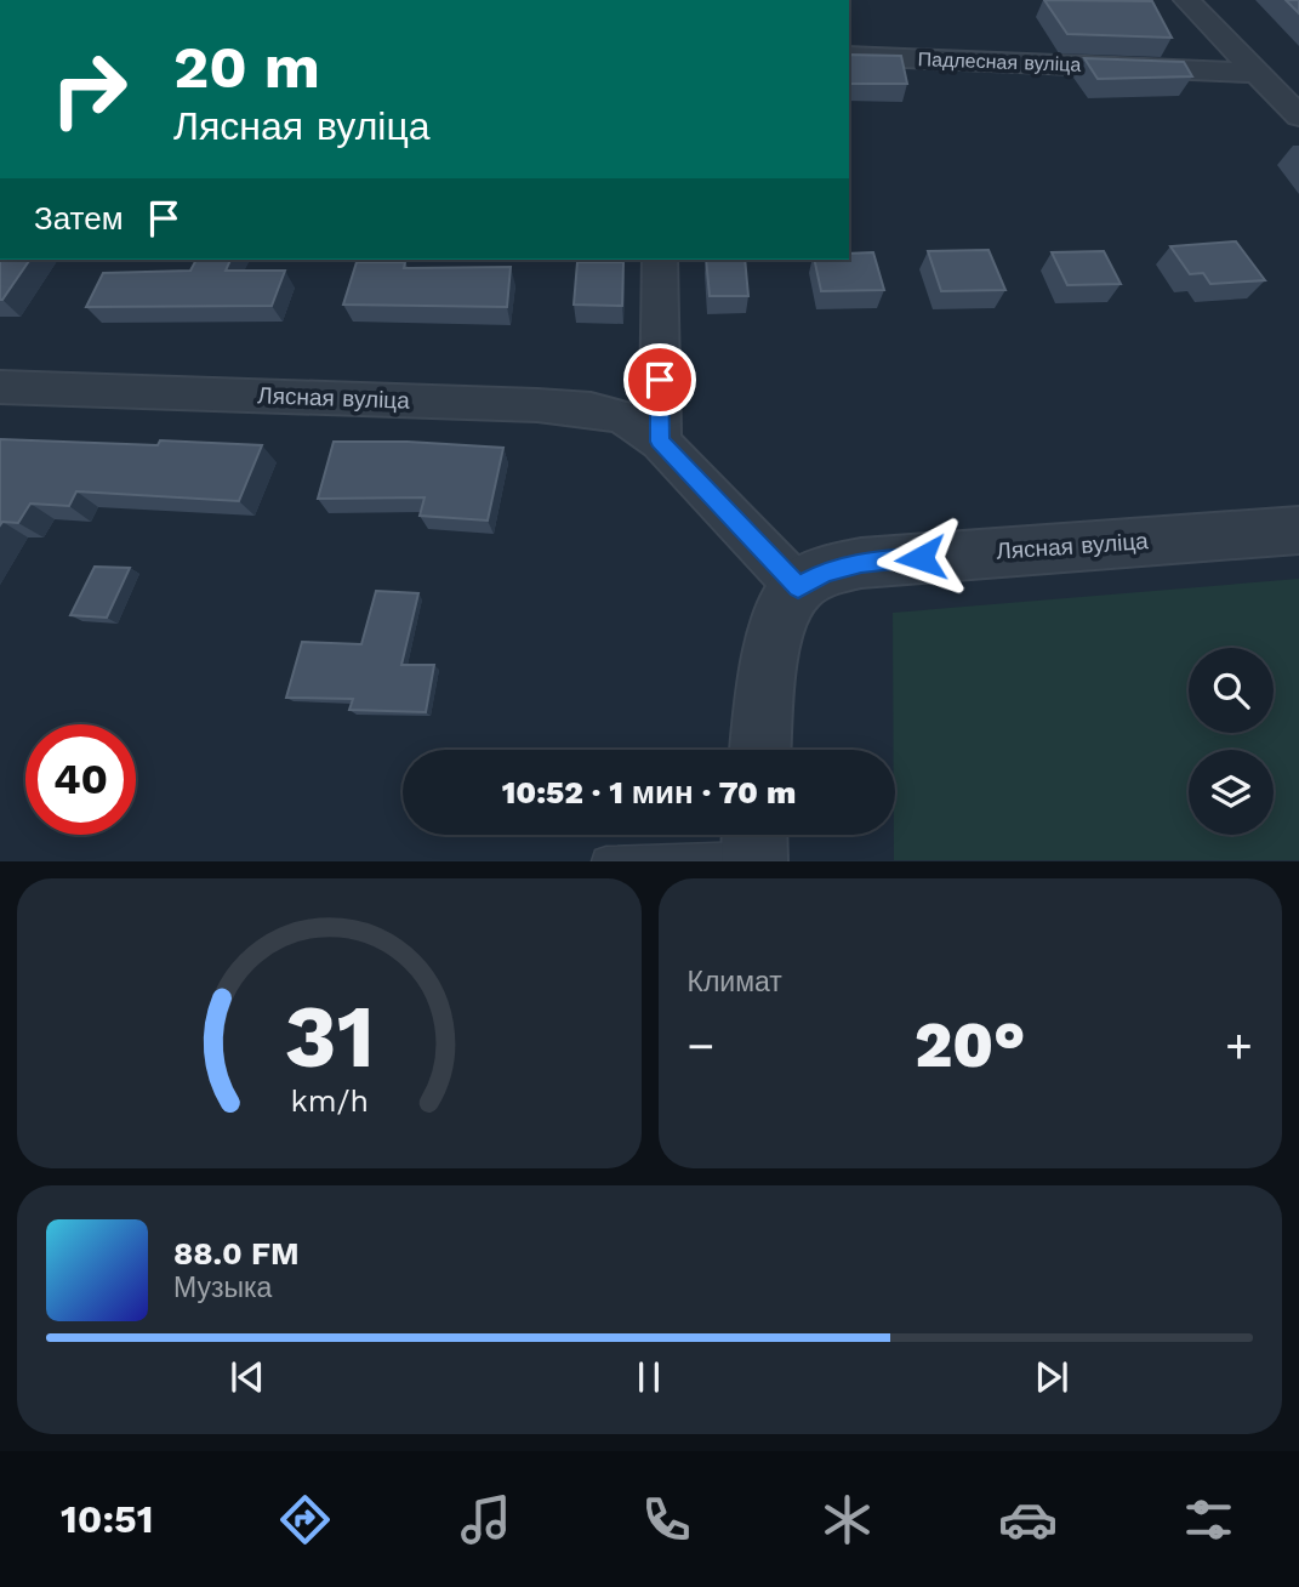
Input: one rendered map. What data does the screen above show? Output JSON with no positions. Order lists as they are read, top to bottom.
{
  "streets": {
    "street": ["Падлесная вуліца", "Лясная вуліца"]
  },
  "page": {
    "turn": ["20 m", "Лясная вуліца"],
    "then": "Затем",
    "limit": "40",
    "trip": "10:52 · 1 мин · 70 m",
    "tile": "Климат",
    "heat": ["−", "20°", "+"],
    "song": ["88.0 FM", "Музыка"],
    "tabs": "10:51",
    "gauge": ["31", "km/h"]
  }
}
